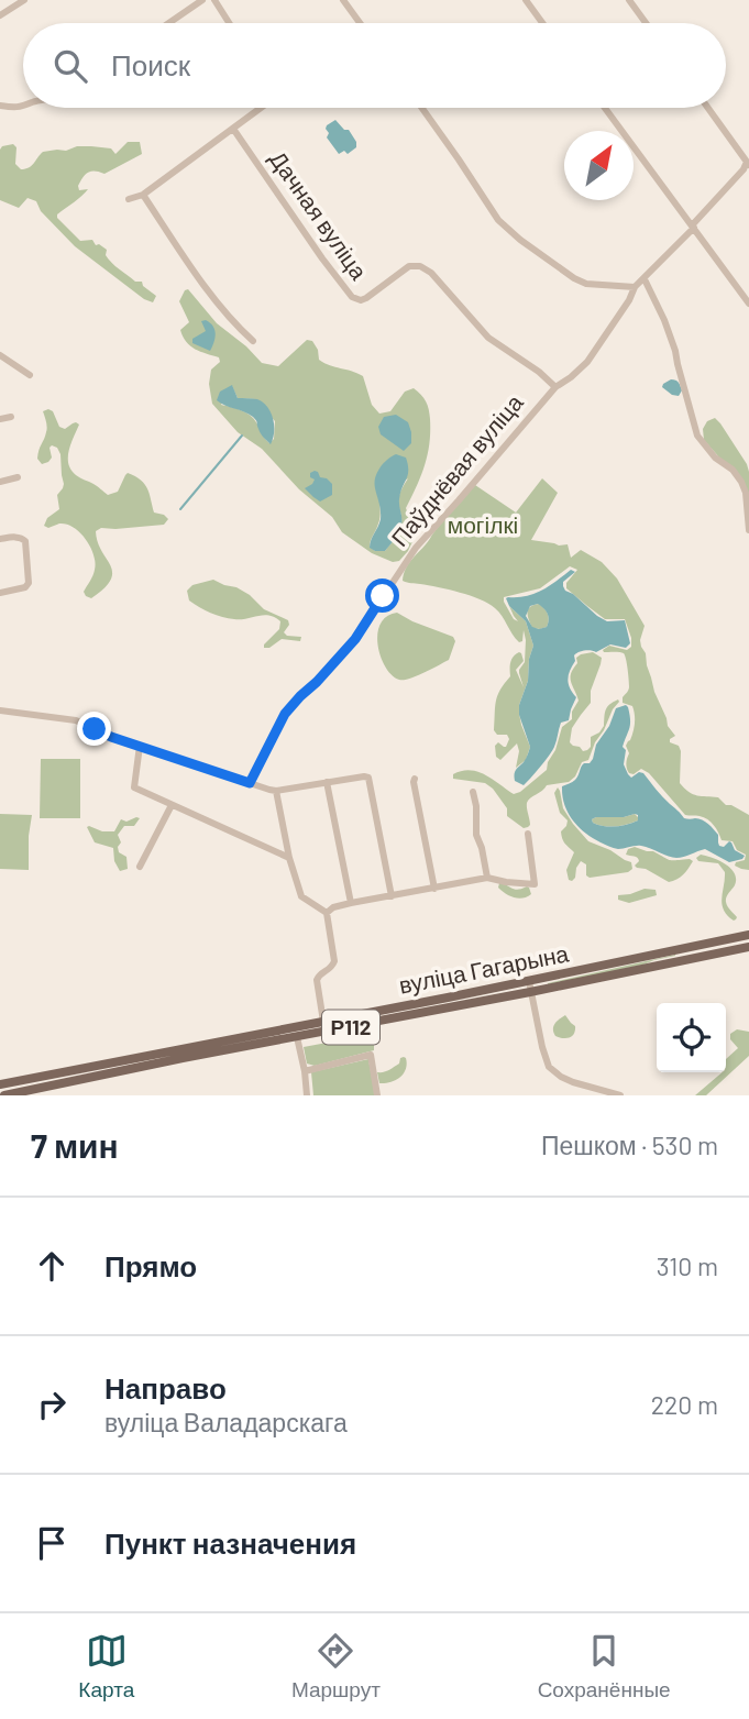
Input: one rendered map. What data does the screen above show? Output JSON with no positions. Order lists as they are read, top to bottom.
{
  "streets": {
    "main road": ["вуліца Гагарына", "Р112"],
    "street": ["Дачная вуліца", "Паўднёвая вуліца"]
  },
  "crossings": [
    ["Дачная вуліца", "Паўднёвая вуліца"]
  ],
  "parks": ["могілкі"],
  "north": "top right",
  "page": {
    "search": "Поиск",
    "heading": ["7 мин", "Пешком · 530 m"],
    "list": [
      ["Прямо", "310 m"],
      ["Направо", "вуліца Валадарскага", "220 m"],
      "Пункт назначения"
    ],
    "nav": ["Карта", "Маршрут", "Сохранённые"]
  }
}
